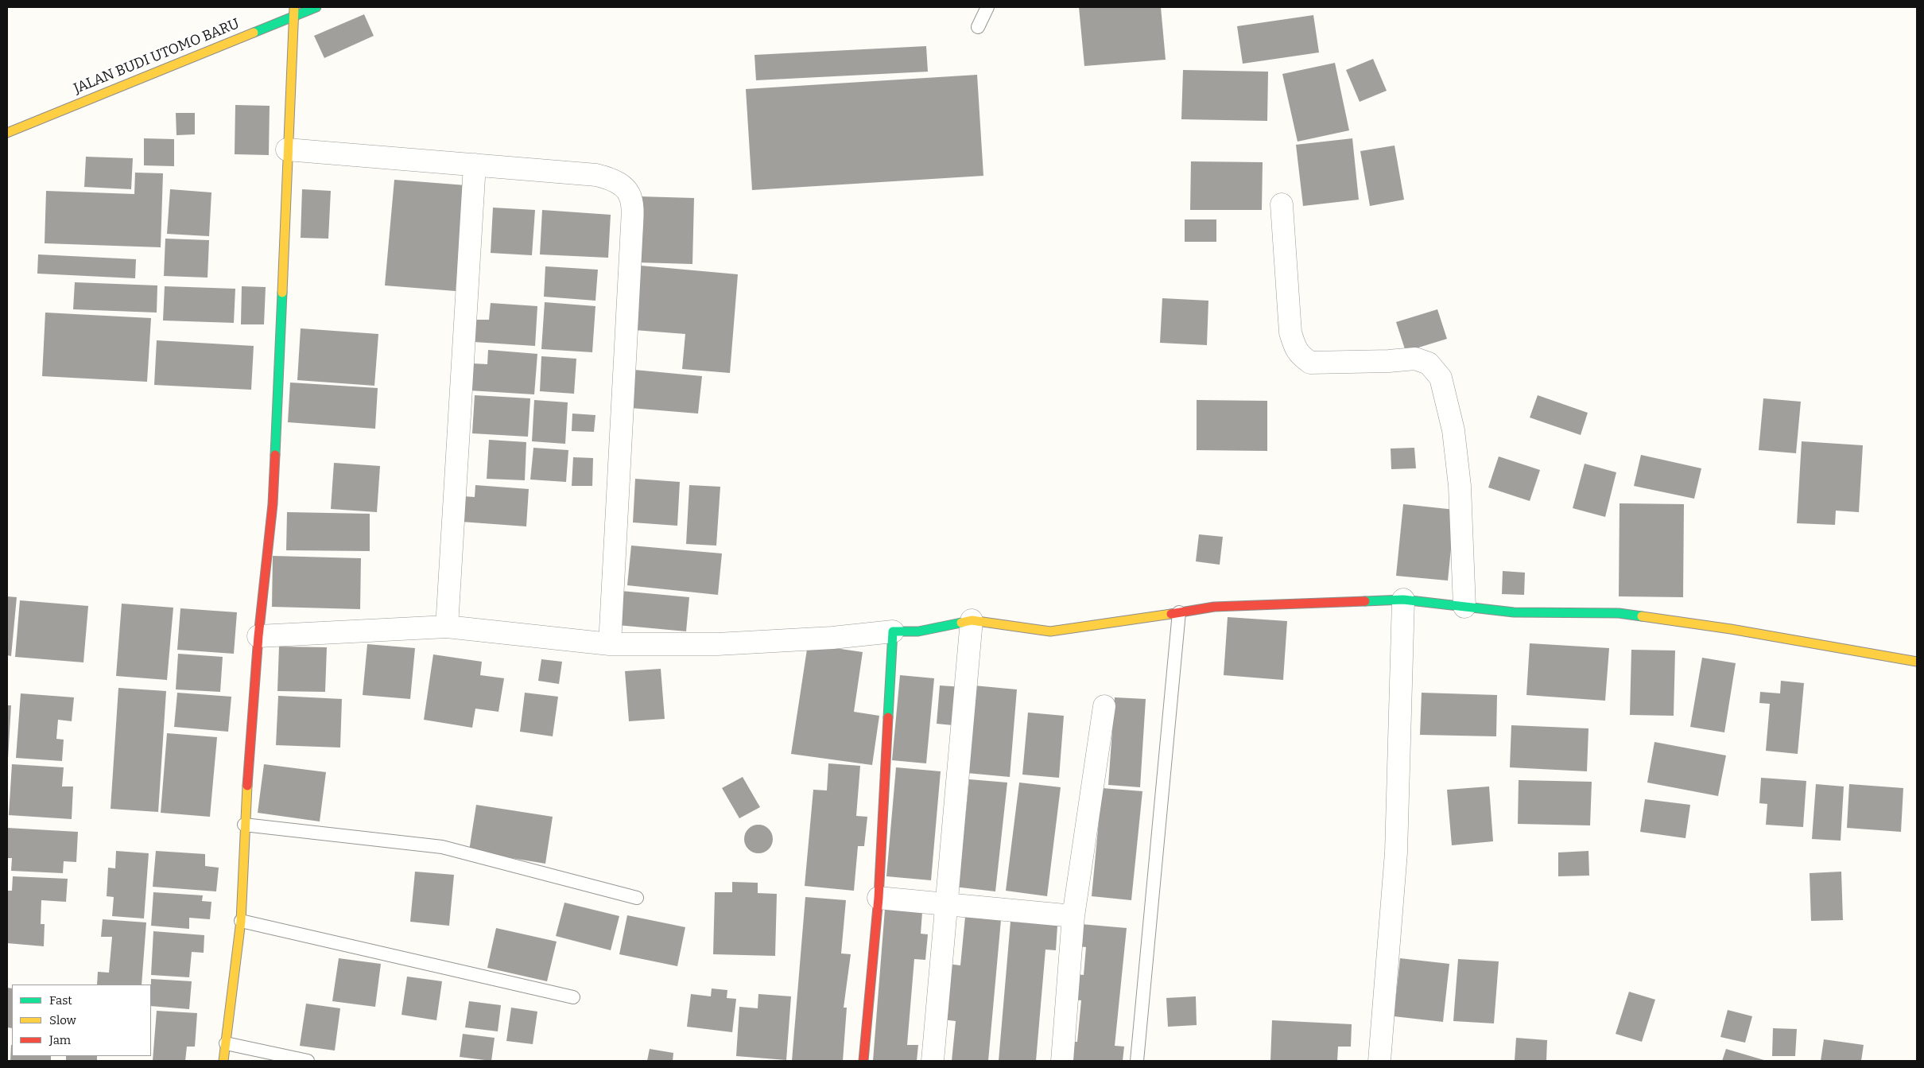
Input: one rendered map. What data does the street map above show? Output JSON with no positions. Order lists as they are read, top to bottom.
{
  "streets": {
    "street": ["JALAN BUDI UTOMO BARU"]
  },
  "legend": ["Fast", "Slow", "Jam"]
}
